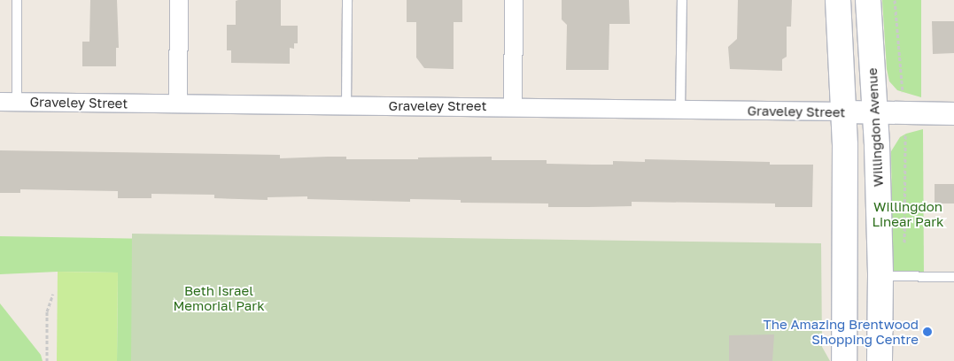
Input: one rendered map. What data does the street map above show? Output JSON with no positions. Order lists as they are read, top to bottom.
{
  "streets": {
    "main road": ["Willingdon Avenue"],
    "street": ["Graveley Street"]
  },
  "crossings": [
    ["Graveley Street", "Willingdon Avenue"]
  ],
  "parks": ["Willingdon Linear Park", "Beth Israel Memorial Park"],
  "places": ["The Amazing Brentwood Shopping Centre"]
}
